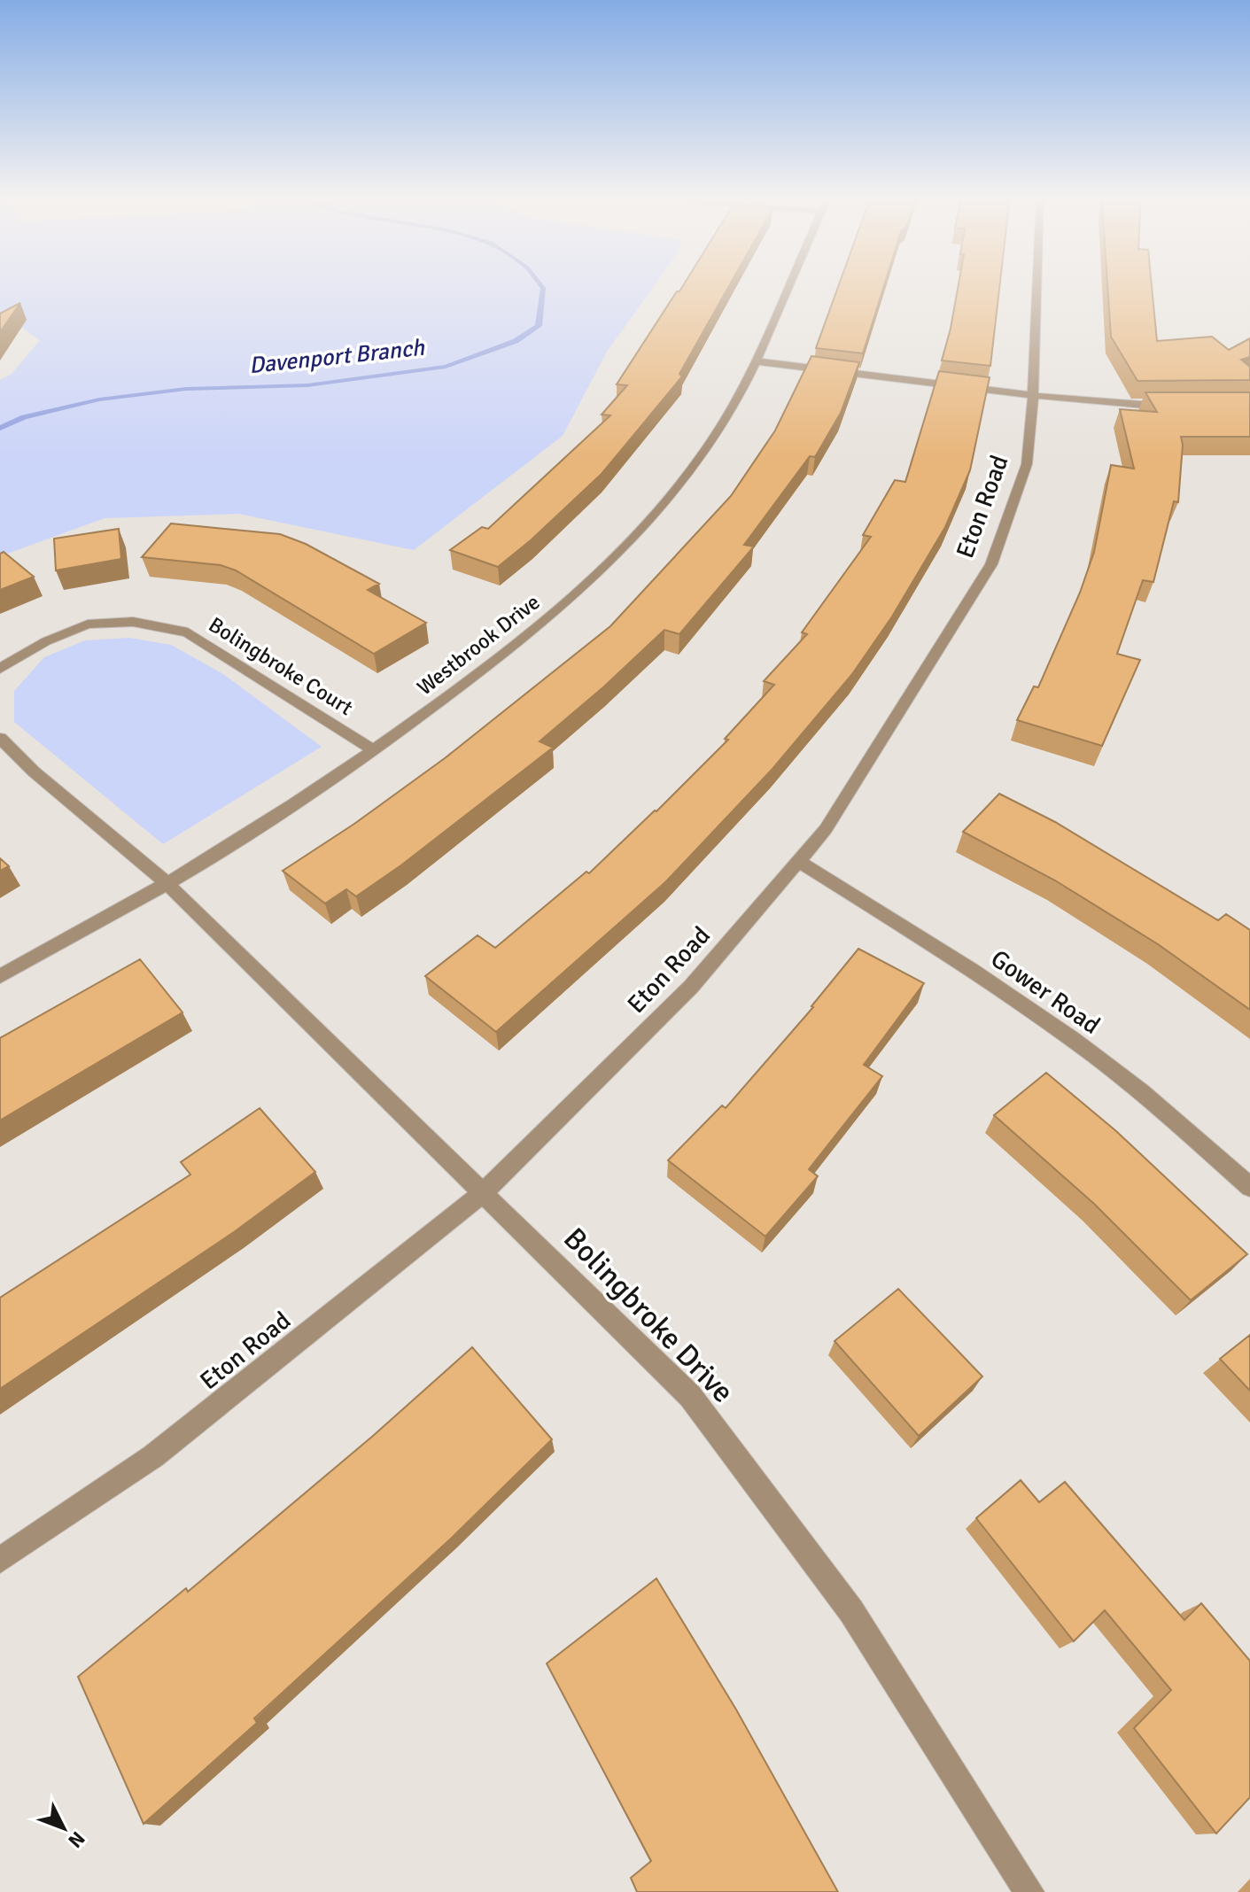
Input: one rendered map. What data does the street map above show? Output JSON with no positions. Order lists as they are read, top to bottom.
{
  "streets": {
    "street": [
      "Eton Road",
      "Westbrook Drive",
      "Bolingbroke Court",
      "Gower Road",
      "Bolingbroke Drive"
    ]
  },
  "crossings": [
    ["Eton Road", "Gower Road"],
    ["Eton Road", "Bolingbroke Drive"],
    ["Westbrook Drive", "Bolingbroke Court"],
    ["Westbrook Drive", "Bolingbroke Drive"]
  ],
  "water": ["Davenport Branch"],
  "north": "bottom right"
}
